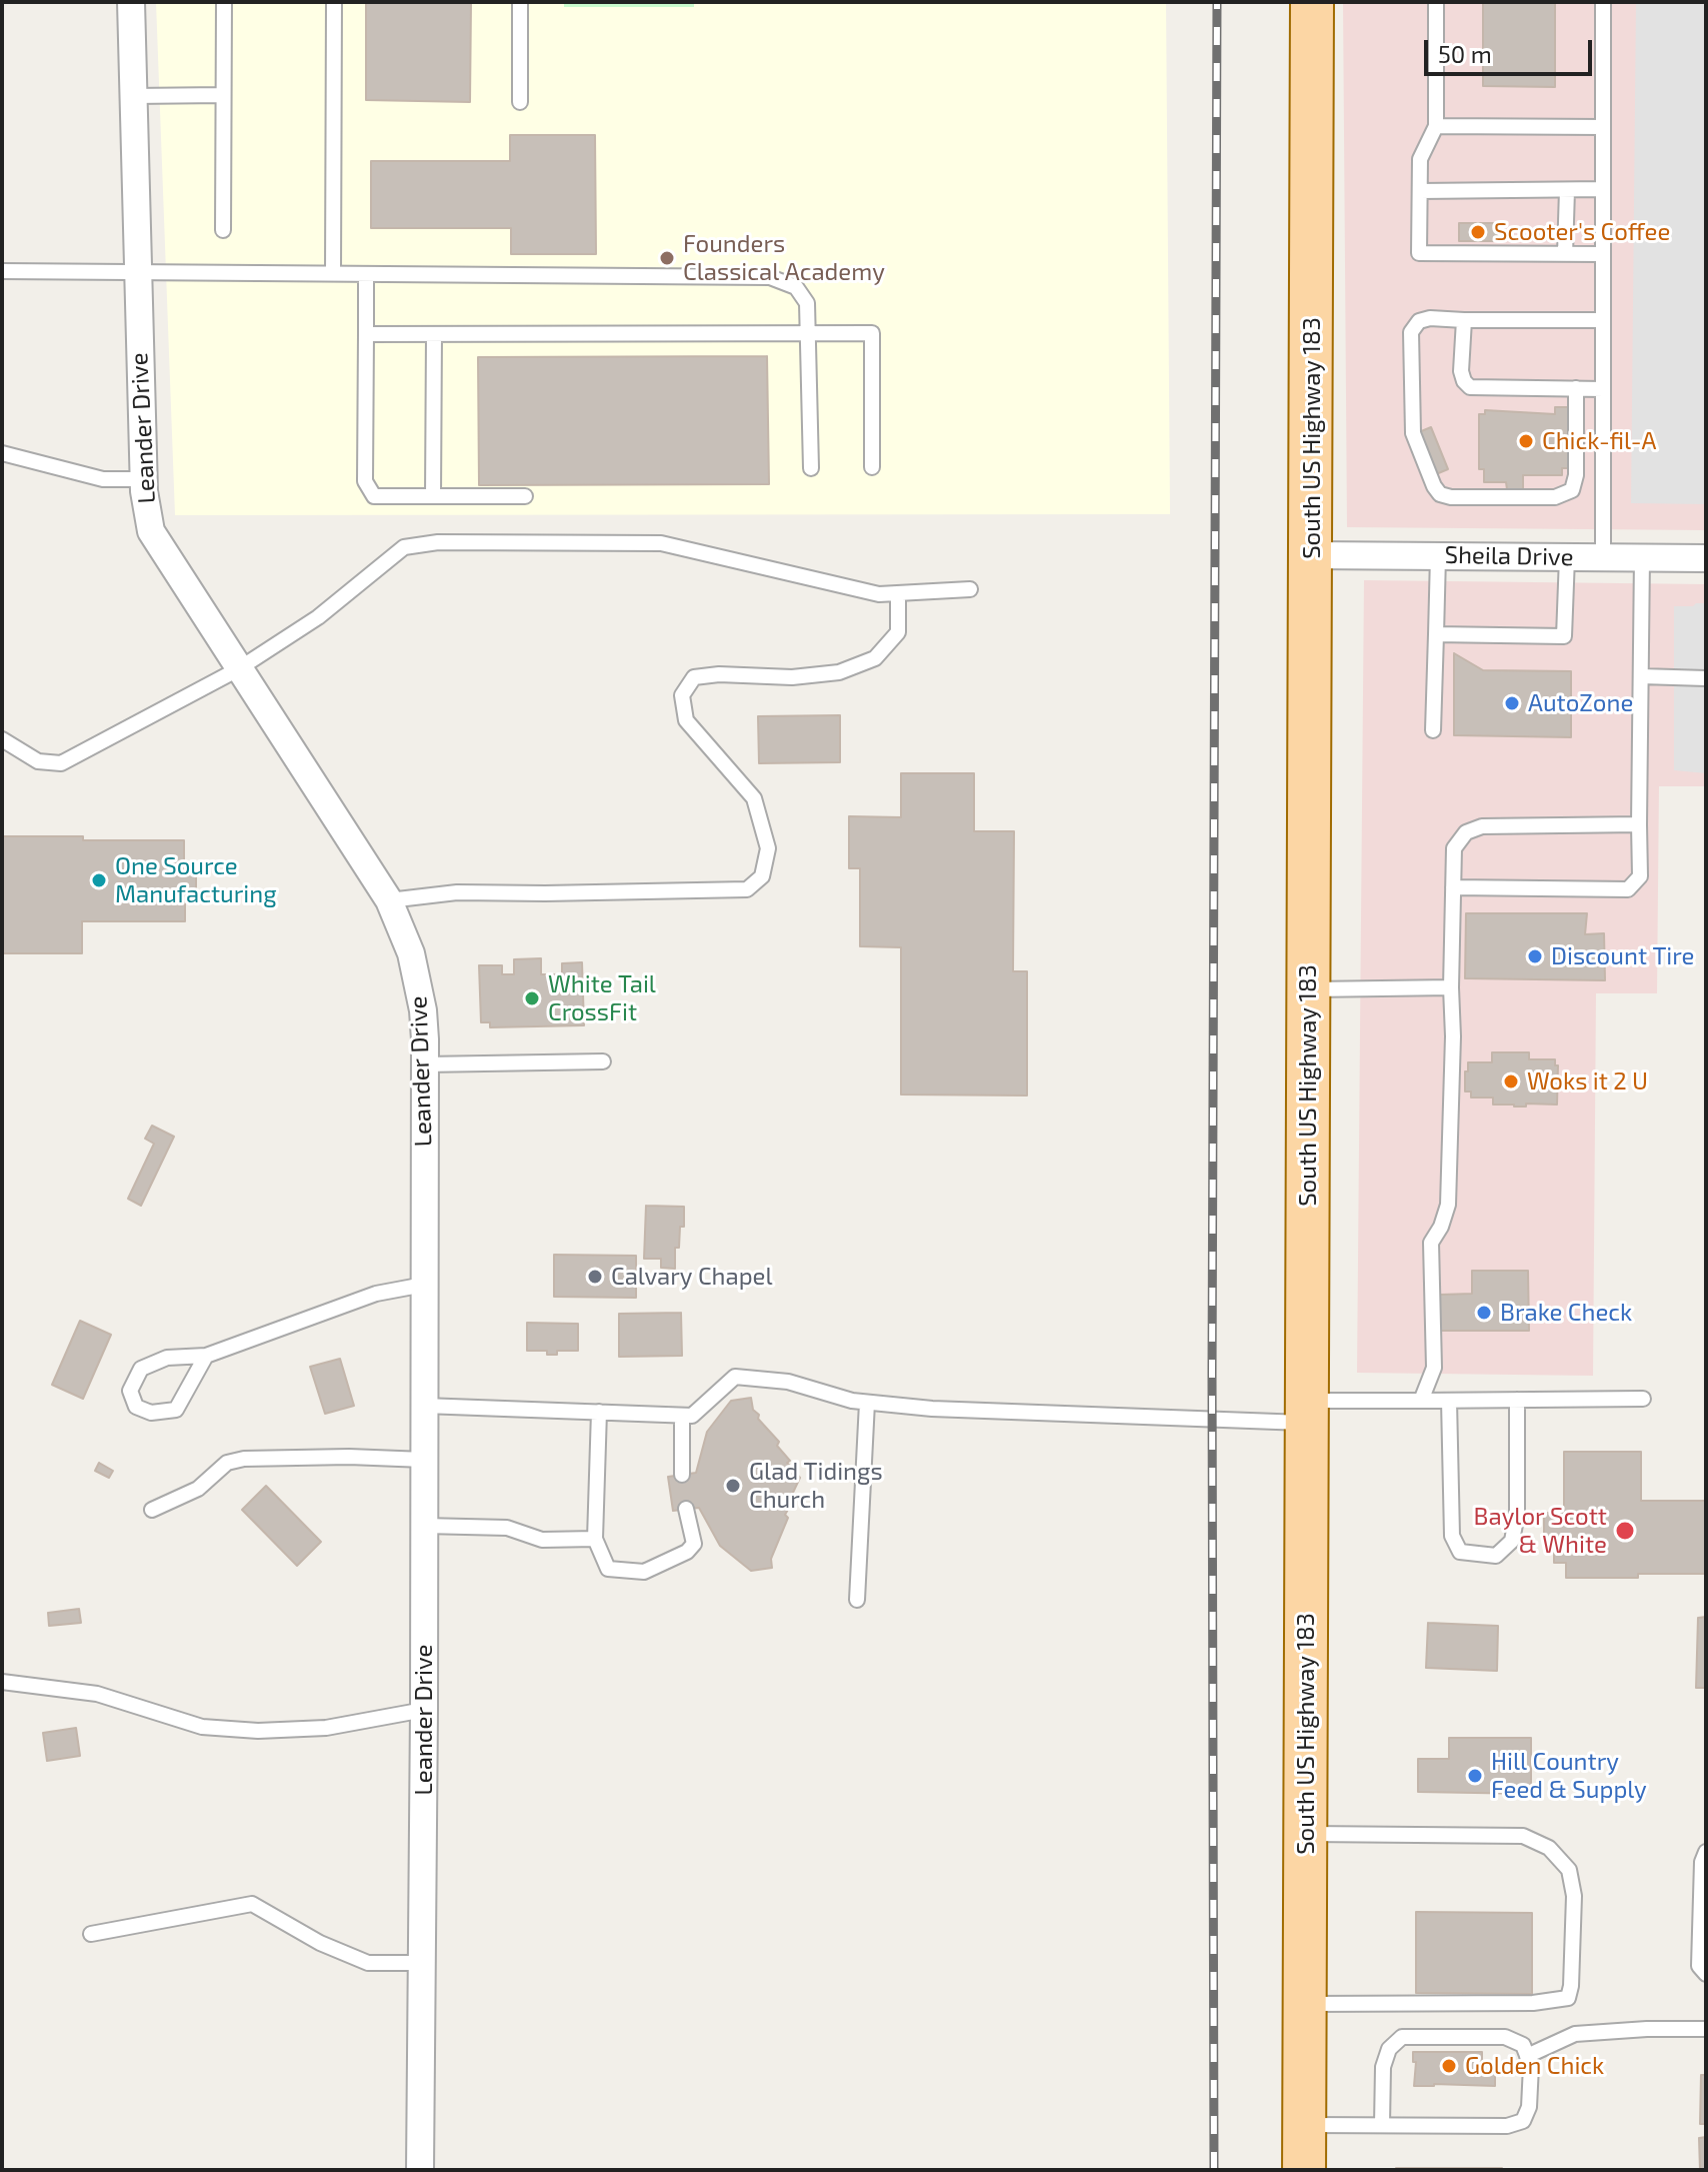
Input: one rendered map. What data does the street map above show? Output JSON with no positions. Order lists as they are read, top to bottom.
{
  "streets": {
    "main road": ["South US Highway 183"],
    "street": ["Leander Drive", "Sheila Drive"]
  },
  "crossings": [
    ["South US Highway 183", "Sheila Drive"]
  ],
  "places": [
    "Scooter's Coffee",
    "Founders Classical Academy",
    "Chick-fil-A",
    "AutoZone",
    "One Source Manufacturing",
    "Discount Tire",
    "White Tail CrossFit",
    "Woks it 2 U",
    "Calvary Chapel",
    "Brake Check",
    "Glad Tidings Church",
    "Baylor Scott & White",
    "Hill Country Feed & Supply",
    "Golden Chick"
  ],
  "scale_bar": "50 m"
}
